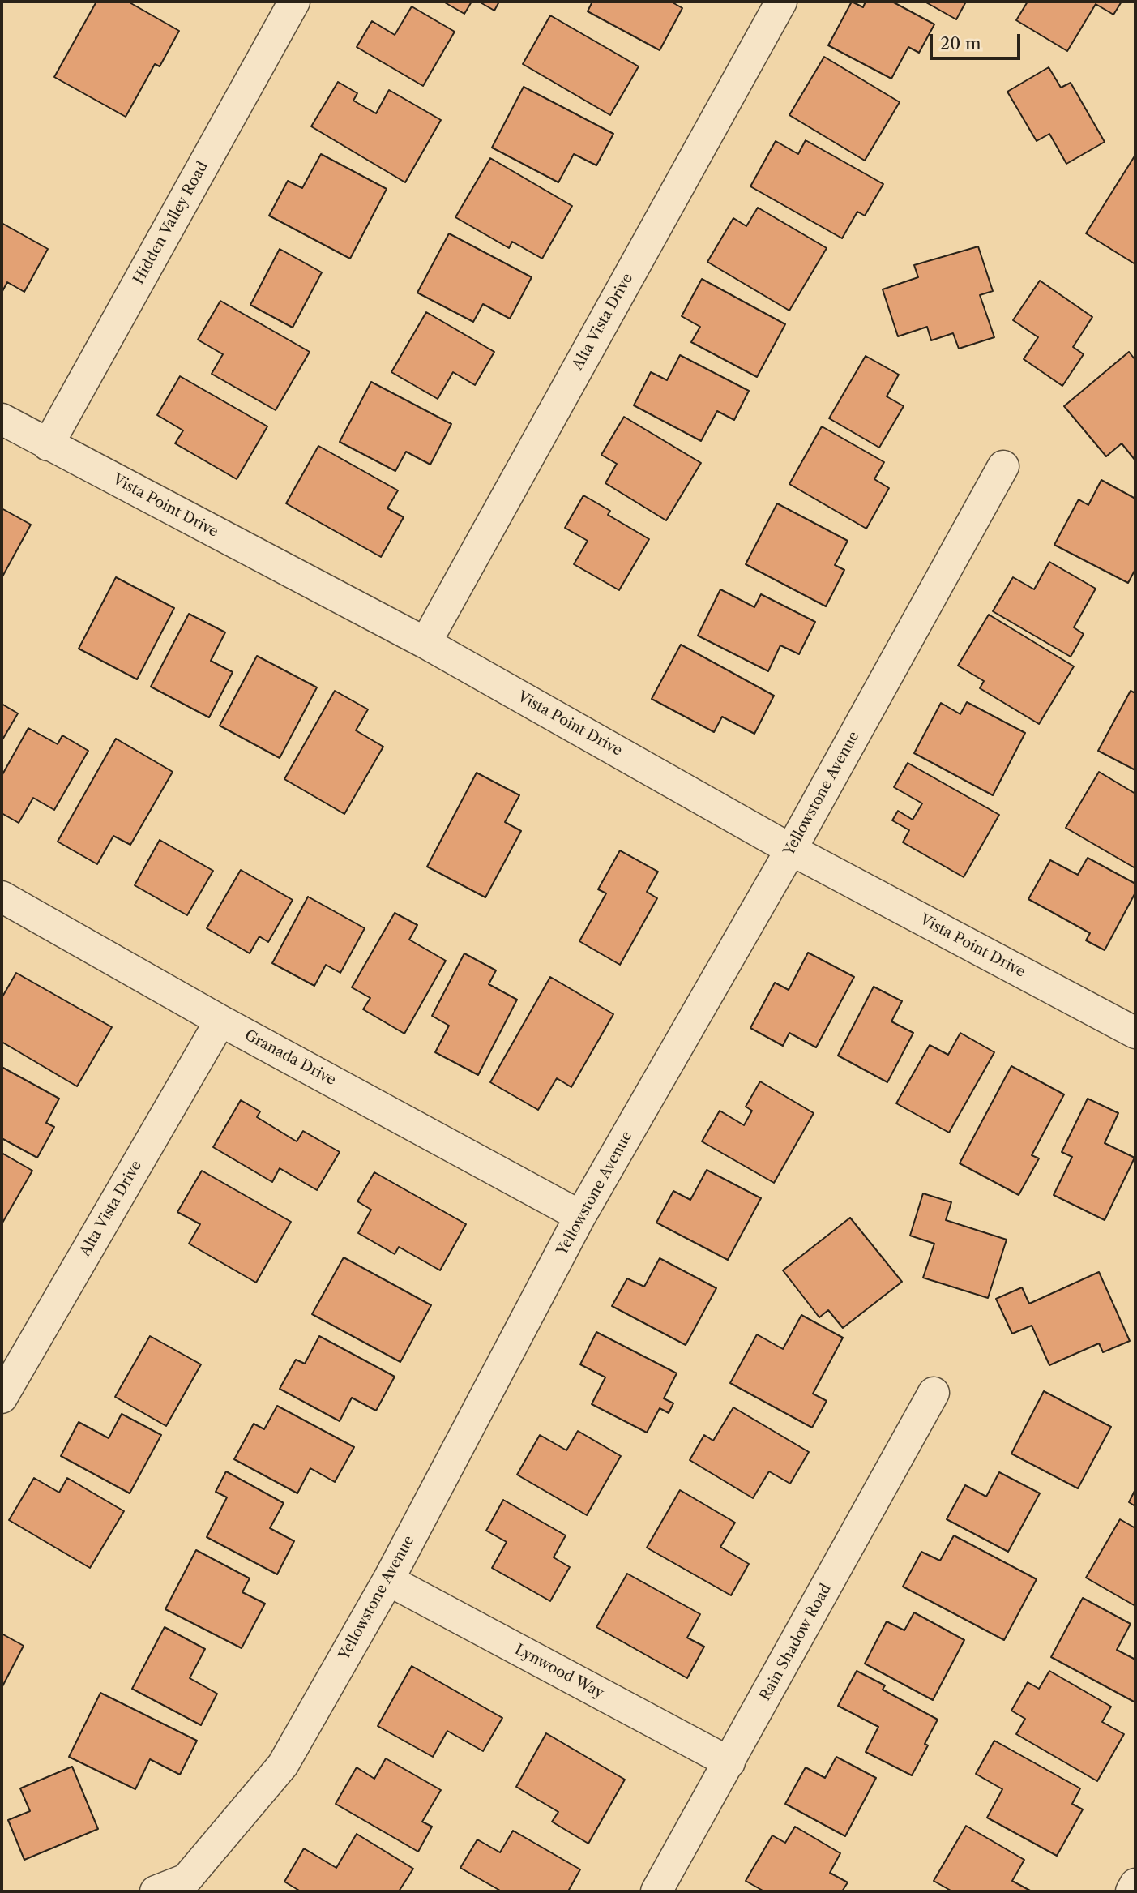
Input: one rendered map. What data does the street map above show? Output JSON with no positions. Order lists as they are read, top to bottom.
{
  "streets": {
    "street": [
      "Hidden Valley Road",
      "Alta Vista Drive",
      "Vista Point Drive",
      "Yellowstone Avenue",
      "Granada Drive",
      "Rain Shadow Road",
      "Lynwood Way"
    ]
  },
  "crossings": [
    ["Hidden Valley Road", "Vista Point Drive"],
    ["Alta Vista Drive", "Vista Point Drive"],
    ["Alta Vista Drive", "Granada Drive"],
    ["Vista Point Drive", "Yellowstone Avenue"],
    ["Yellowstone Avenue", "Granada Drive"],
    ["Yellowstone Avenue", "Lynwood Way"],
    ["Rain Shadow Road", "Lynwood Way"]
  ],
  "scale_bar": "20 m"
}
